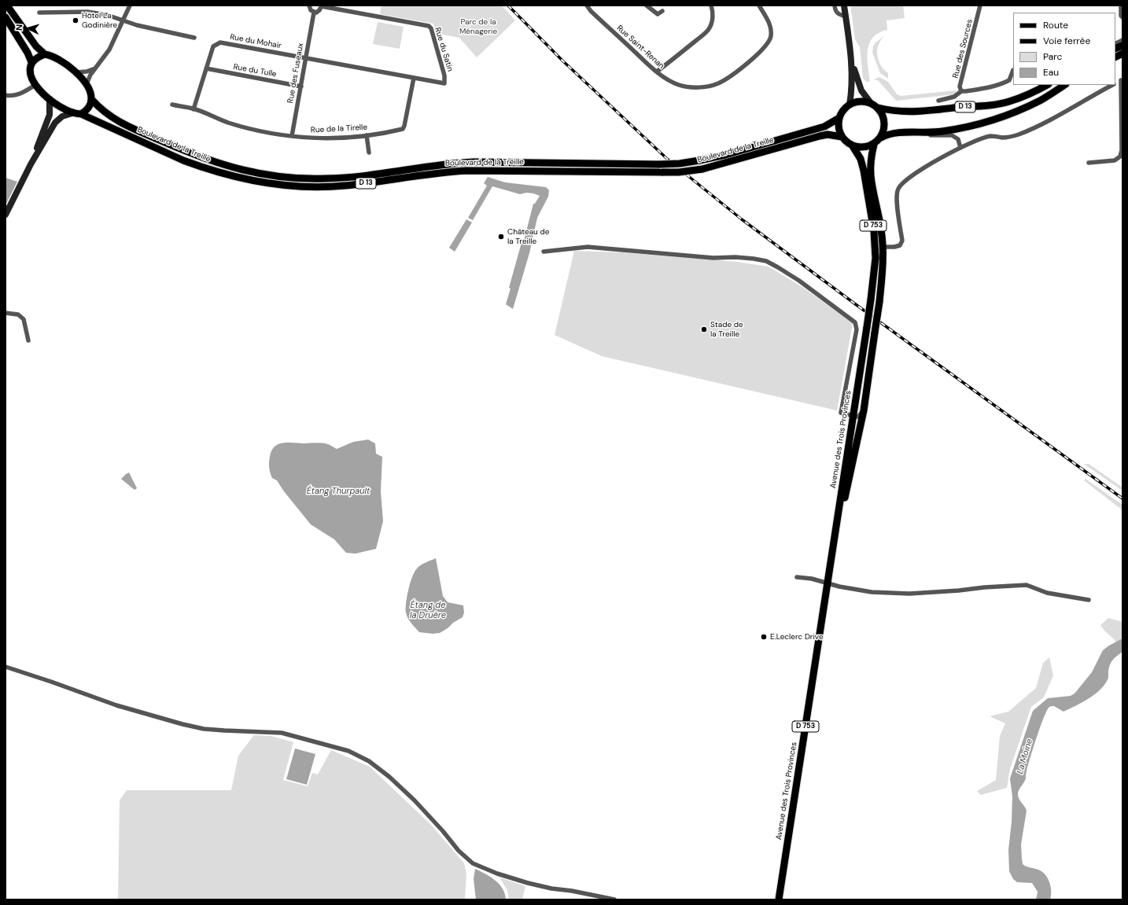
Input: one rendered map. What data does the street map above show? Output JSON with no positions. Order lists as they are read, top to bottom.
{
  "streets": {
    "main road": [
      "D 13",
      "Boulevard de la Treille",
      "D 753",
      "Avenue des Trois Provinces"
    ],
    "street": [
      "Rue du Mohair",
      "Rue Saint-Renan",
      "Rue des Sources",
      "Rue du Satin",
      "Rue du Tulle",
      "Rue des Fuseaux",
      "Rue de la Tirelle"
    ]
  },
  "crossings": [
    ["Rue du Mohair", "Rue du Satin"],
    ["Rue du Mohair", "Rue du Tulle"],
    ["Rue du Mohair", "Rue des Fuseaux"],
    ["Rue du Mohair", "Rue de la Tirelle"],
    ["Rue du Satin", "Rue des Fuseaux"],
    ["Rue du Satin", "Rue de la Tirelle"],
    ["Rue du Tulle", "Rue des Fuseaux"],
    ["Rue des Fuseaux", "Rue de la Tirelle"],
    ["D 13", "Boulevard de la Treille"],
    ["D 13", "D 753"],
    ["D 13", "Avenue des Trois Provinces"],
    ["Boulevard de la Treille", "D 753"],
    ["Boulevard de la Treille", "Avenue des Trois Provinces"],
    ["D 753", "Avenue des Trois Provinces"]
  ],
  "water": ["Étang Thurpault", "Étang de la Druère", "La Moine"],
  "parks": ["Parc de la Ménagerie"],
  "places": [
    "Hôtel La Godinière",
    "Château de la Treille",
    "Stade de la Treille",
    "E.Leclerc Drive"
  ],
  "legend": [
    "Route",
    "Voie ferrée",
    "Parc",
    "Eau"
  ],
  "north": "left"
}
